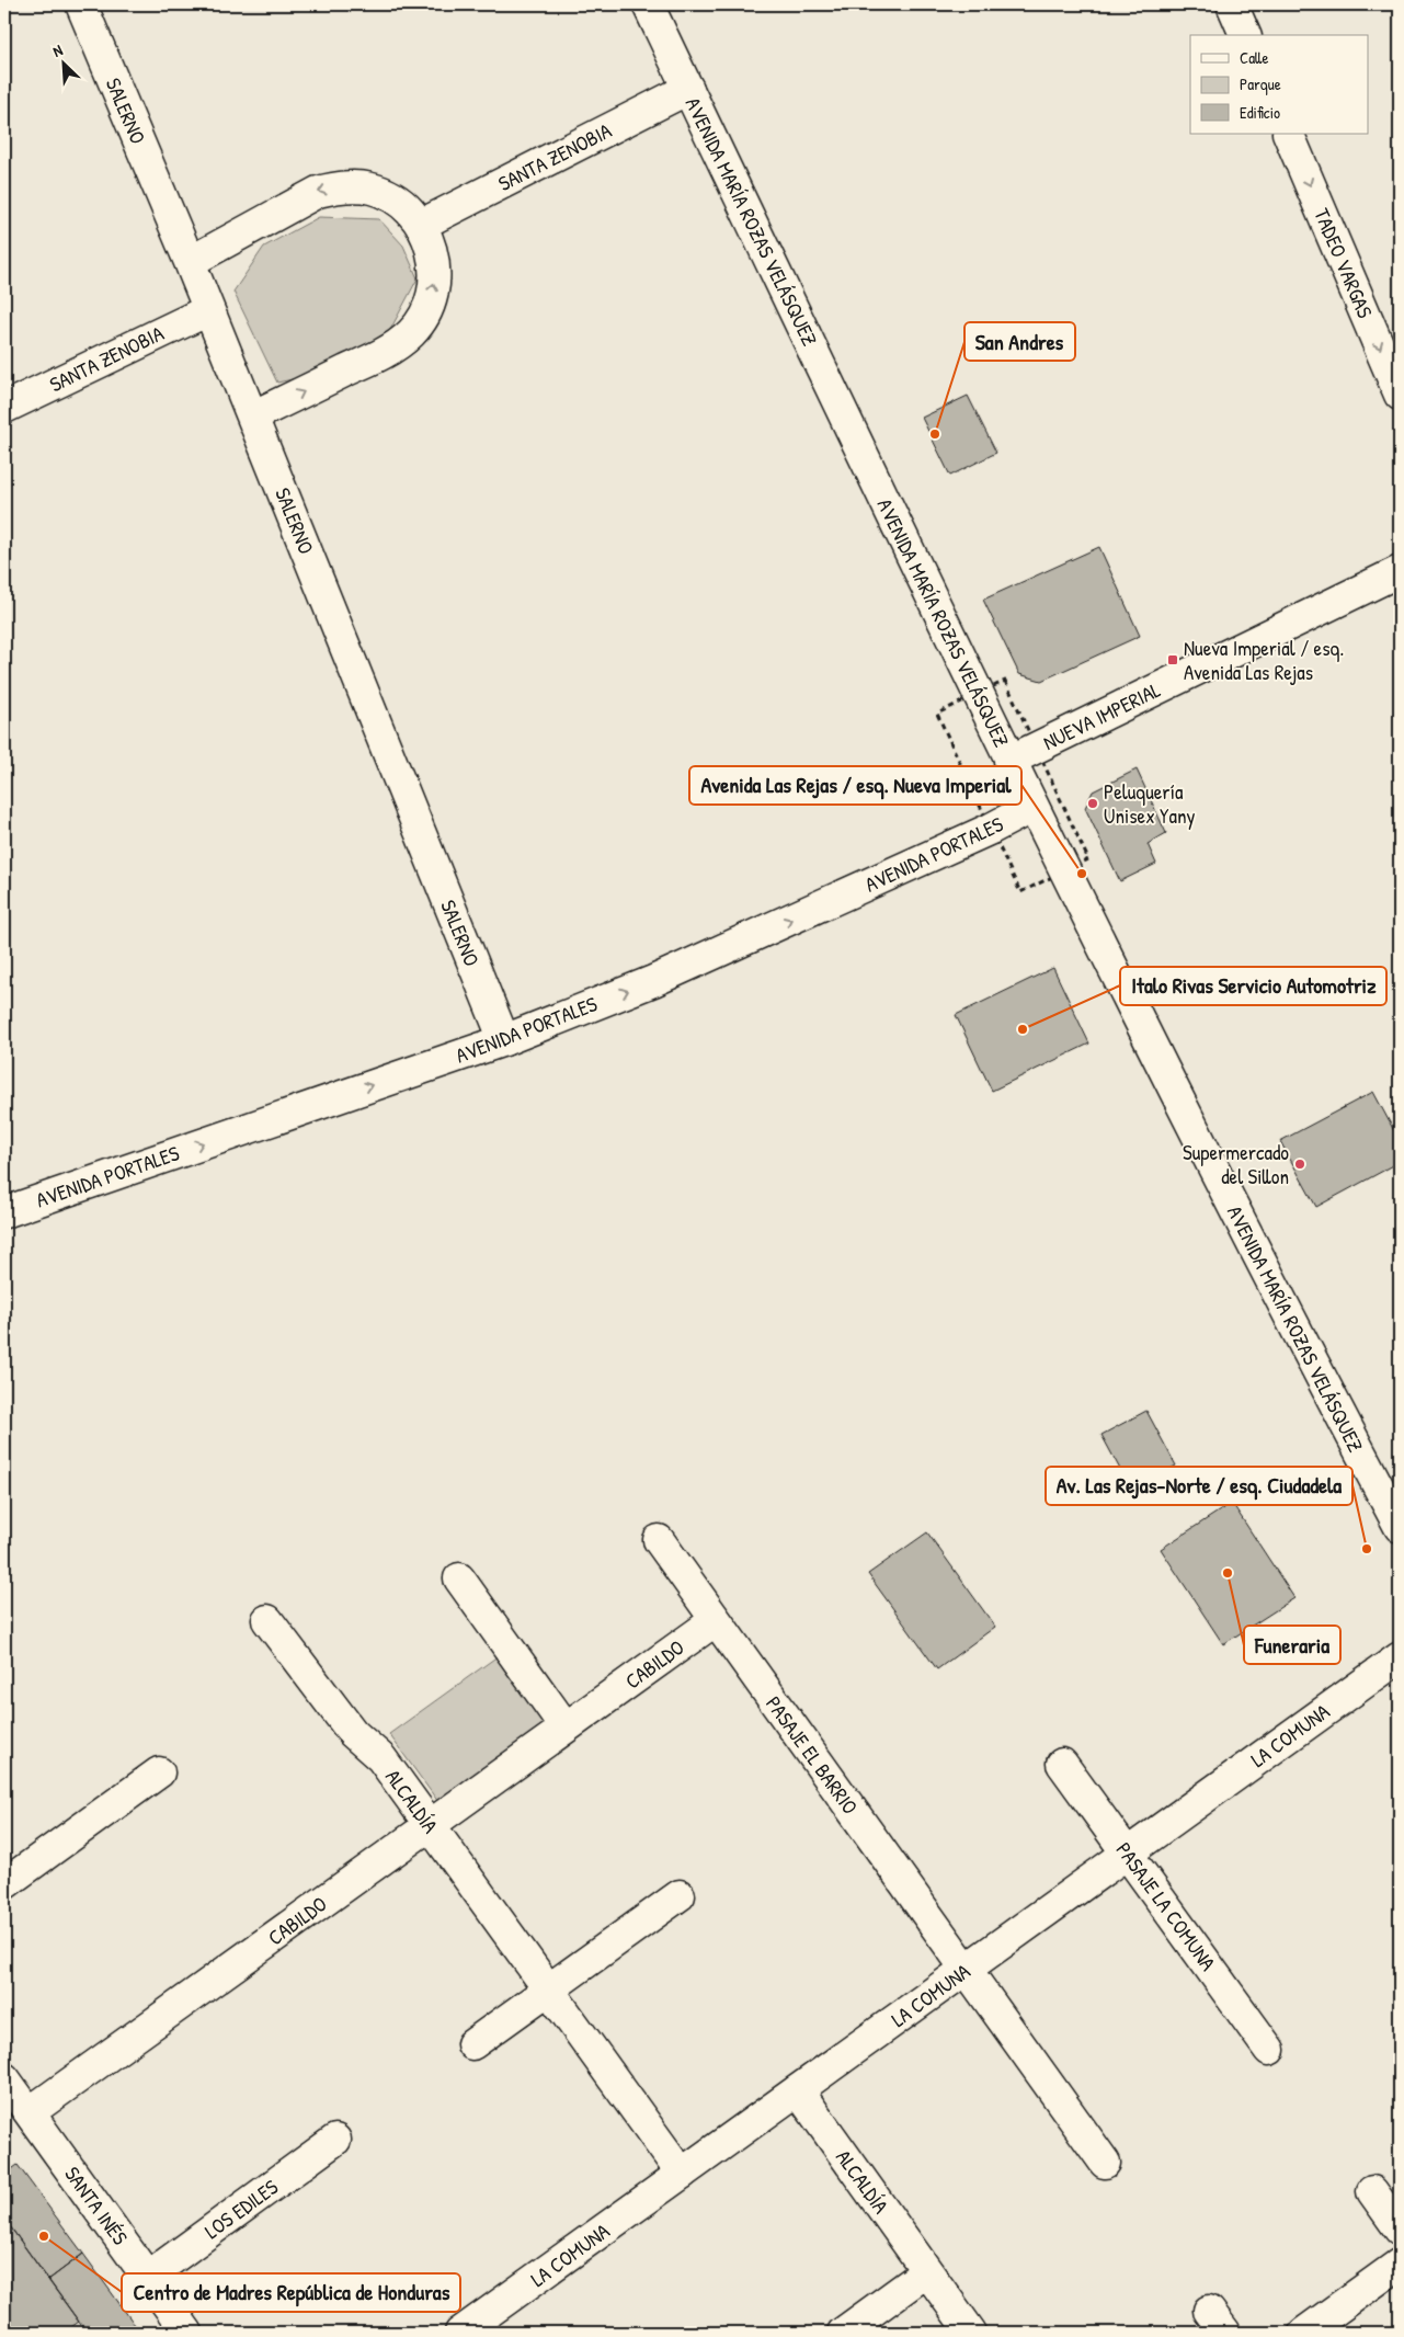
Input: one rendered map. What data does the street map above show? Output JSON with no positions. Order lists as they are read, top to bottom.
{
  "streets": {
    "street": [
      "SALERNO",
      "SANTA ZENOBIA",
      "AVENIDA MARÍA ROZAS VELÁSQUEZ",
      "TADEO VARGAS",
      "NUEVA IMPERIAL",
      "AVENIDA PORTALES",
      "CABILDO",
      "LA COMUNA",
      "PASAJE EL BARRIO",
      "ALCALDÍA",
      "PASAJE LA COMUNA",
      "SANTA INÉS",
      "LOS EDILES"
    ]
  },
  "crossings": [
    ["SALERNO", "SANTA ZENOBIA"],
    ["SALERNO", "AVENIDA PORTALES"],
    ["SANTA ZENOBIA", "AVENIDA MARÍA ROZAS VELÁSQUEZ"],
    ["AVENIDA MARÍA ROZAS VELÁSQUEZ", "NUEVA IMPERIAL"],
    ["AVENIDA MARÍA ROZAS VELÁSQUEZ", "AVENIDA PORTALES"],
    ["CABILDO", "PASAJE EL BARRIO"],
    ["CABILDO", "ALCALDÍA"],
    ["CABILDO", "SANTA INÉS"],
    ["LA COMUNA", "PASAJE EL BARRIO"],
    ["LA COMUNA", "ALCALDÍA"],
    ["LA COMUNA", "PASAJE LA COMUNA"],
    ["SANTA INÉS", "LOS EDILES"]
  ],
  "one_way": ["TADEO VARGAS", "AVENIDA PORTALES"],
  "places": {
    "other": [
      "San Andres",
      "Peluquería Unisex Yany",
      "Avenida Las Rejas / esq. Nueva Imperial",
      "Italo Rivas Servicio Automotriz",
      "Supermercado del Sillon",
      "Av. Las Rejas-Norte / esq. Ciudadela",
      "Funeraria",
      "Centro de Madres República de Honduras"
    ],
    "transit": ["Nueva Imperial / esq. Avenida Las Rejas"]
  },
  "legend": ["Calle", "Parque", "Edificio"],
  "north": "top left"
}
